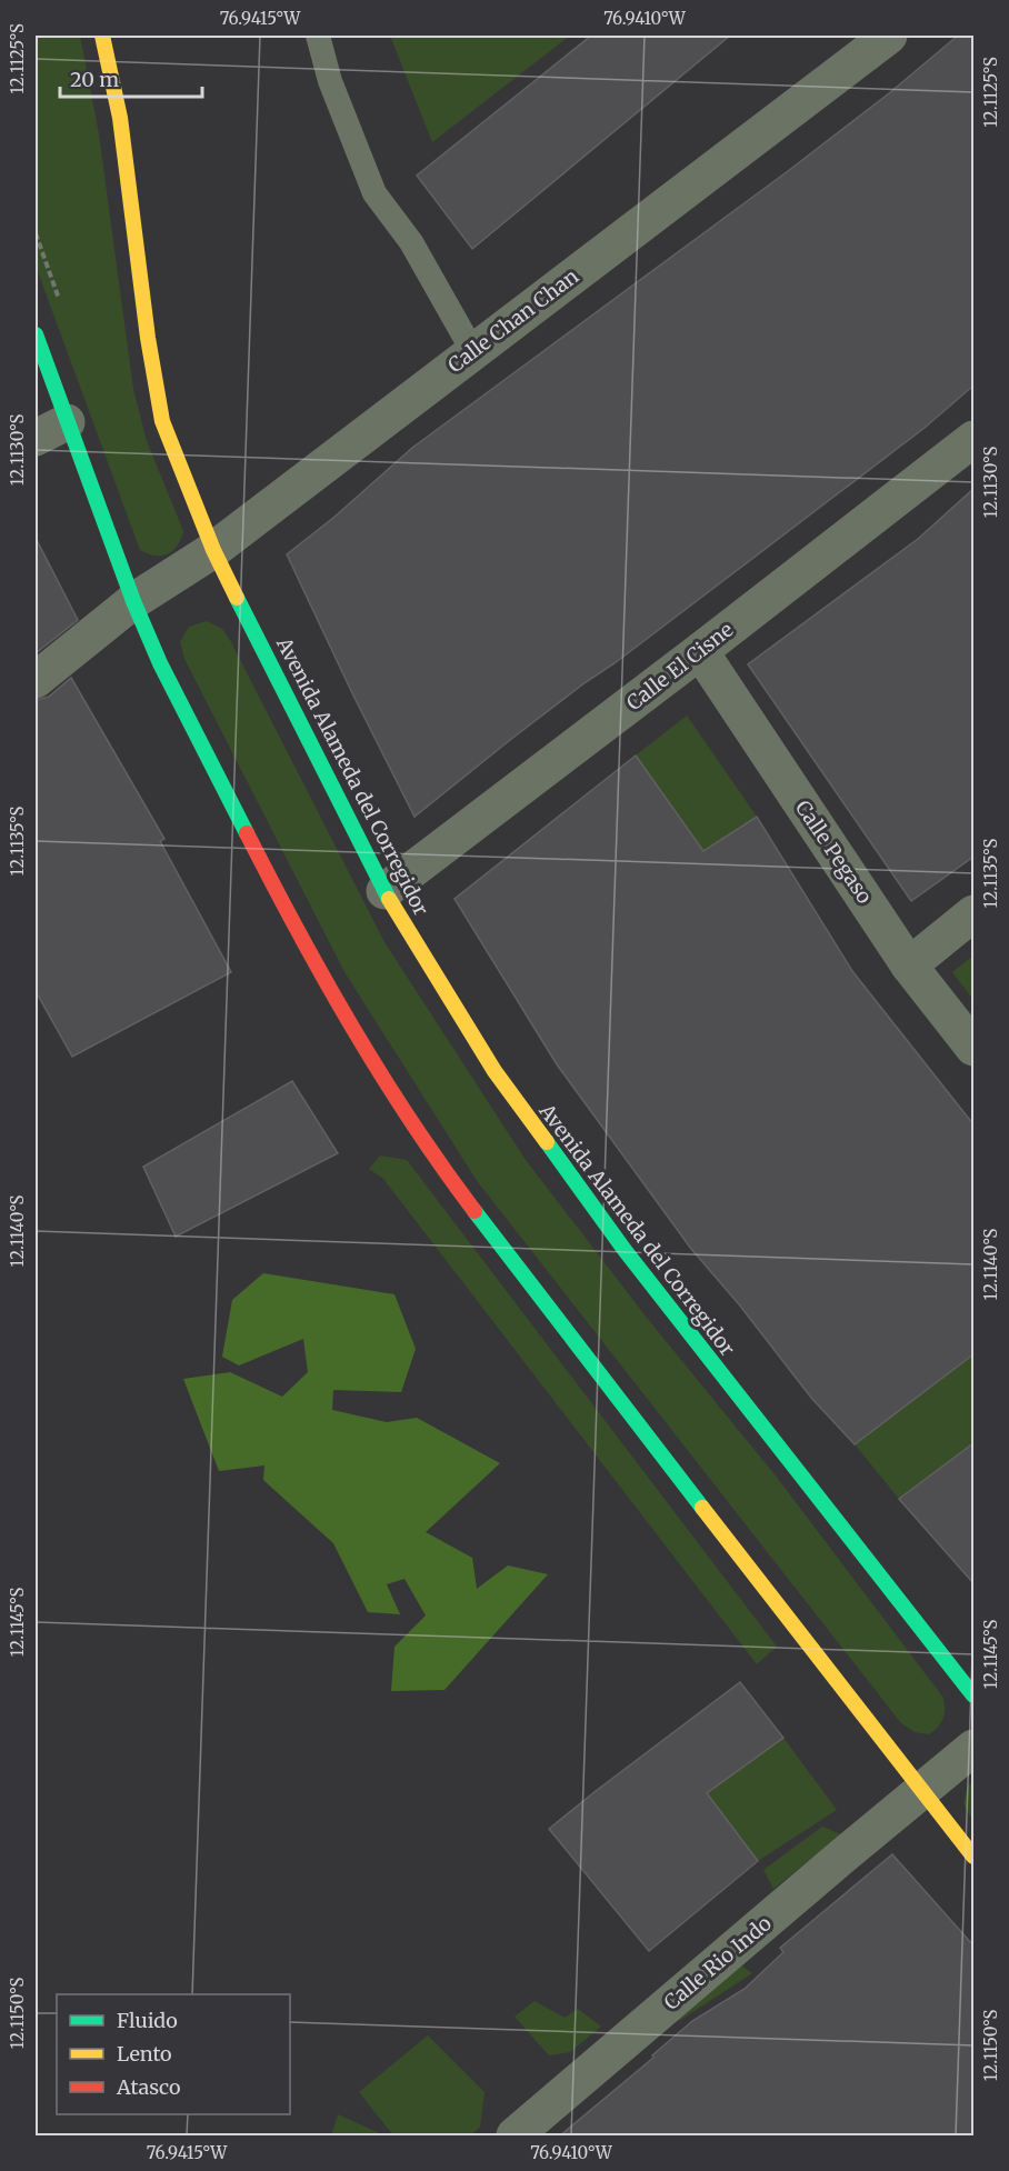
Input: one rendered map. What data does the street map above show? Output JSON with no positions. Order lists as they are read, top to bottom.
{
  "streets": {
    "main road": ["Avenida Alameda del Corregidor"],
    "street": [
      "Calle Chan Chan",
      "Calle El Cisne",
      "Calle Pegaso",
      "Calle Rio Indo"
    ]
  },
  "crossings": [
    ["Calle Chan Chan", "Avenida Alameda del Corregidor"],
    ["Calle El Cisne", "Avenida Alameda del Corregidor"],
    ["Calle El Cisne", "Calle Pegaso"]
  ],
  "legend": ["Fluido", "Lento", "Atasco"],
  "scale_bar": "20 m",
  "coordinates": [
    "76.9415°W",
    "76.9410°W",
    "12.1125°S",
    "12.1130°S",
    "12.1135°S",
    "12.1140°S",
    "12.1145°S",
    "12.1150°S"
  ]
}
